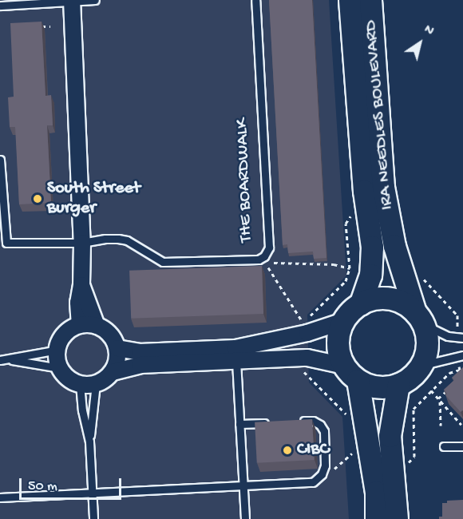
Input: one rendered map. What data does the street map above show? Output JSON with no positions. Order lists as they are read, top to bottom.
{
  "streets": {
    "main road": ["IRA NEEDLES BOULEVARD"],
    "lane": ["THE BOARDWALK"]
  },
  "places": ["South Street Burger", "CIBC"],
  "scale_bar": "50 m",
  "north": "top right"
}
